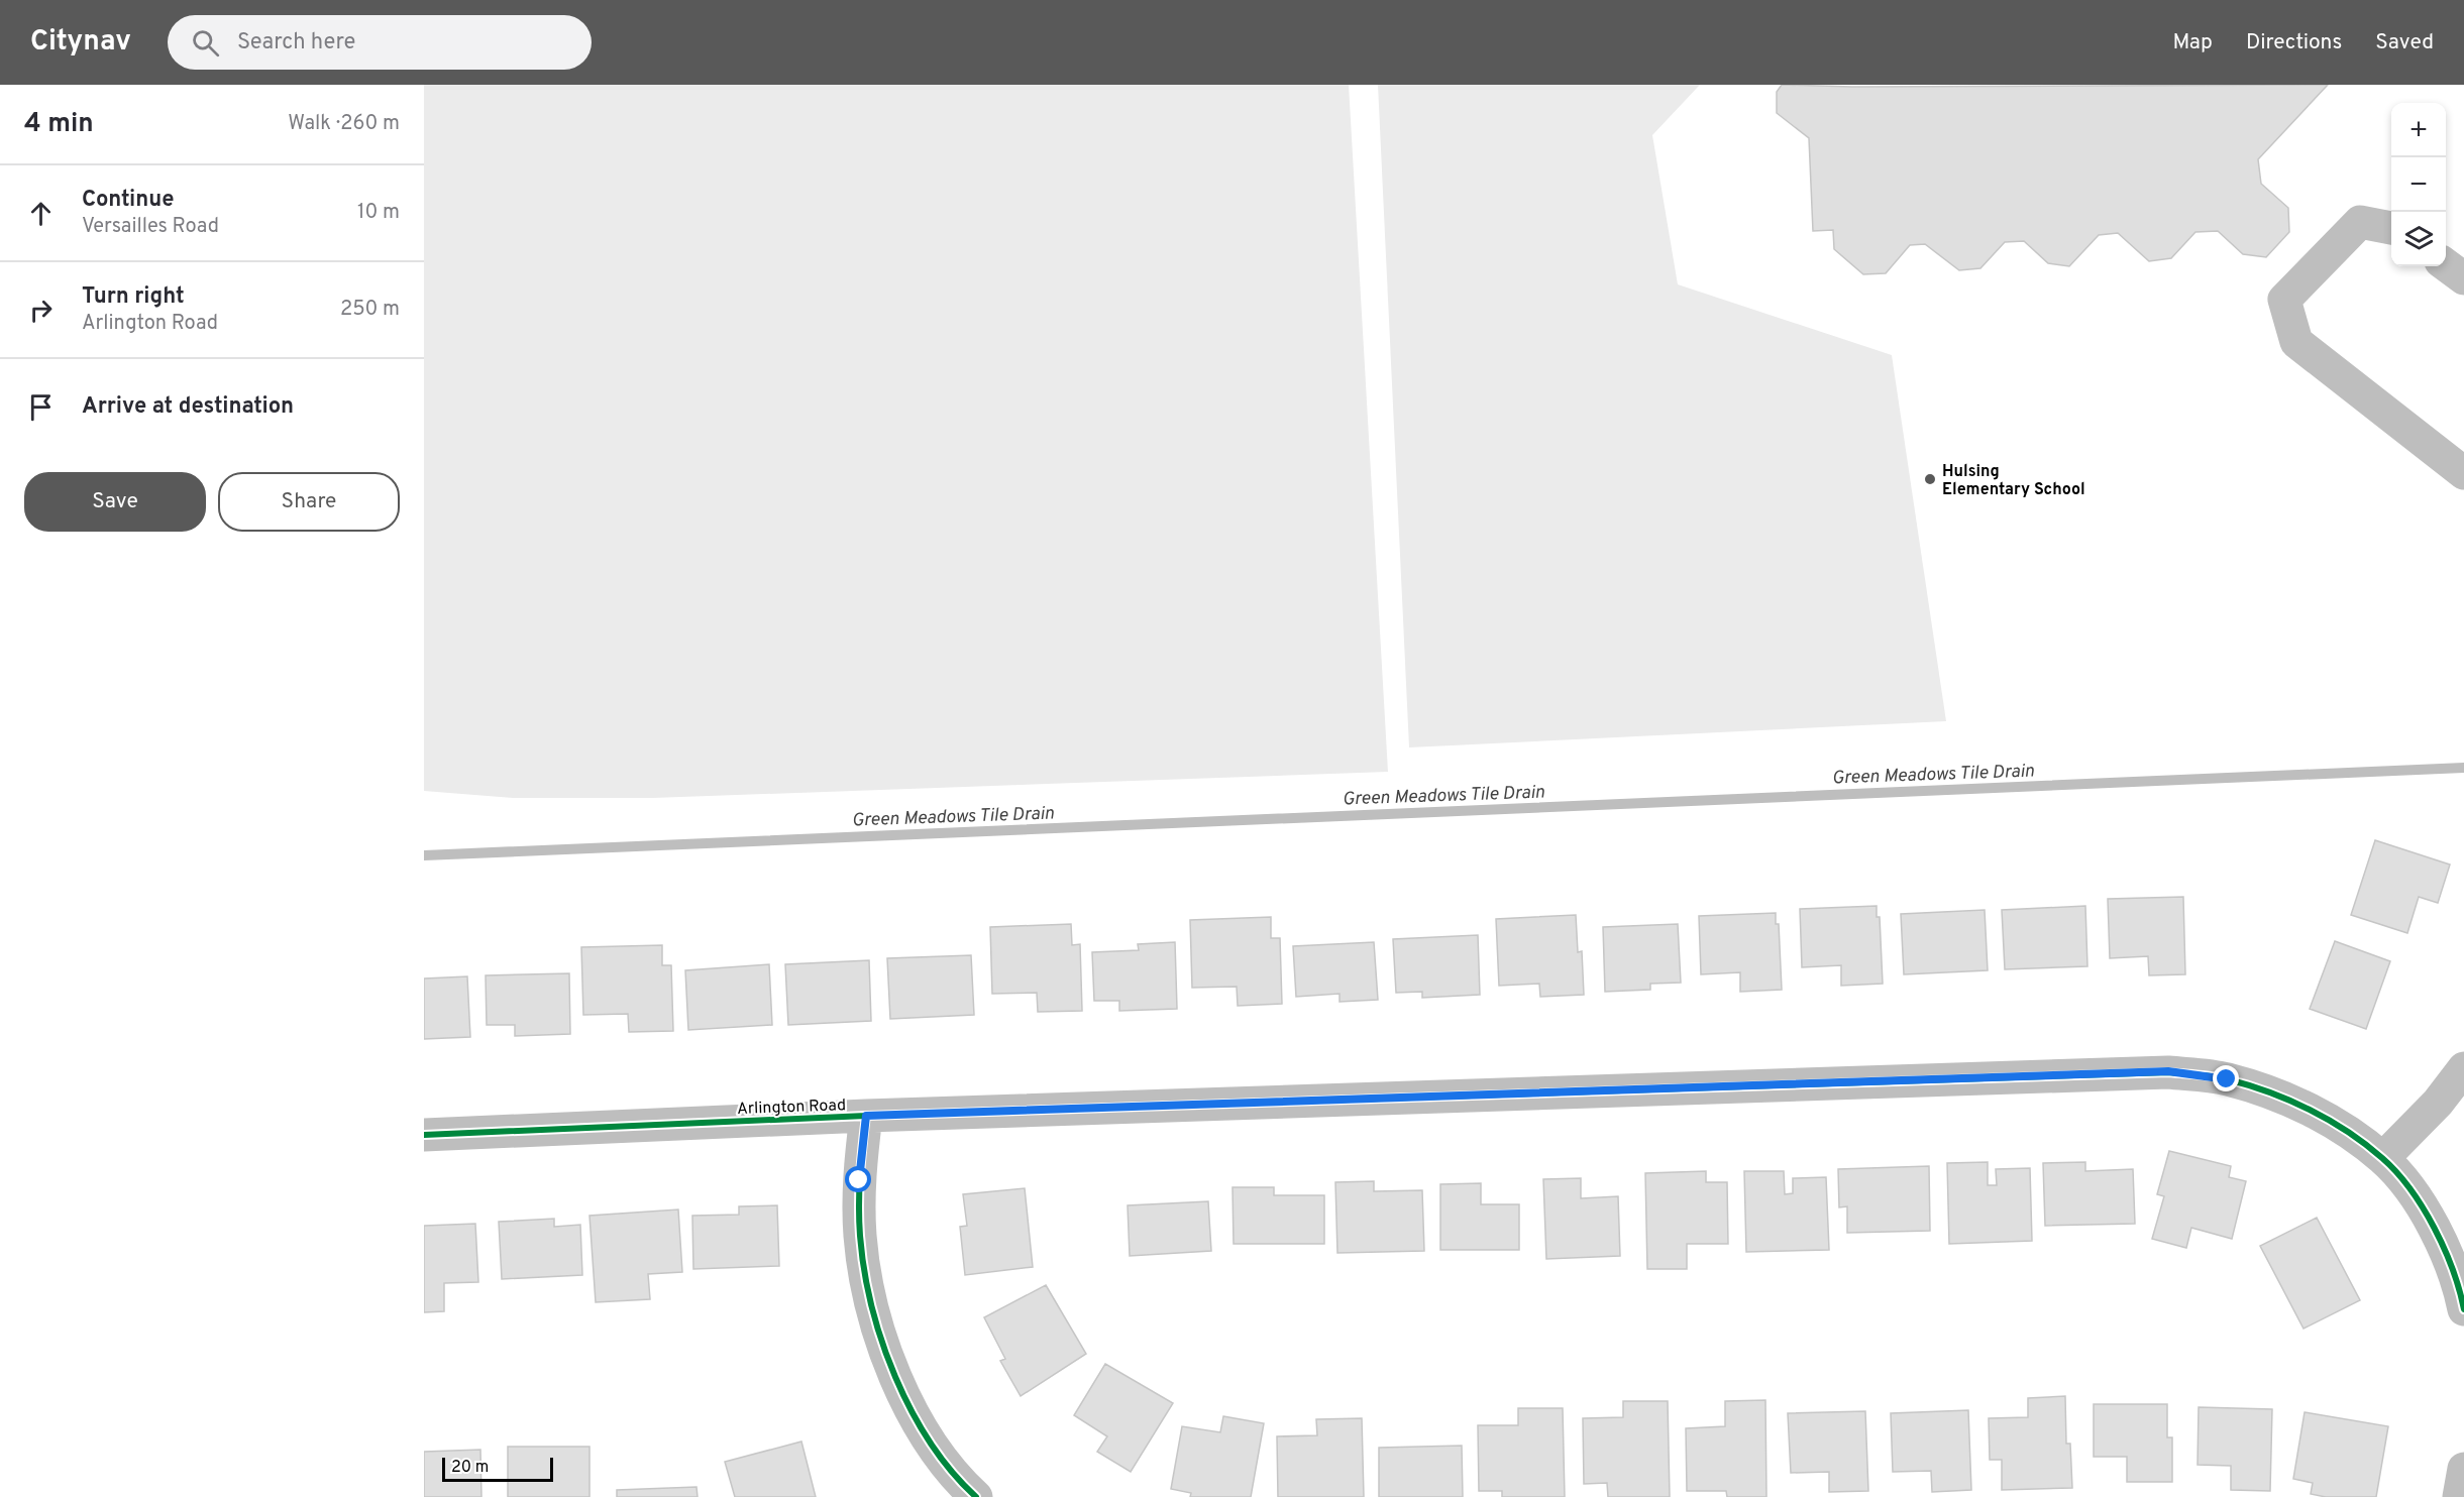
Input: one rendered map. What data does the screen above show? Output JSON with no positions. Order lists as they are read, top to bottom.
{
  "streets": {
    "street": ["Arlington Road"]
  },
  "water": ["Green Meadows Tile Drain"],
  "places": ["Hulsing Elementary School"],
  "scale_bar": "20 m",
  "page": {
    "header": "Citynav",
    "search": "Search here",
    "nav": ["Map", "Directions", "Saved"],
    "heading": ["4 min", "Walk · 260 m"],
    "map_buttons": ["+", "−"],
    "list": [
      ["Continue", "Versailles Road", "10 m"],
      ["Turn right", "Arlington Road", "250 m"],
      "Arrive at destination"
    ],
    "buttons": ["Save", "Share"],
    "scale": "20 m"
  }
}
